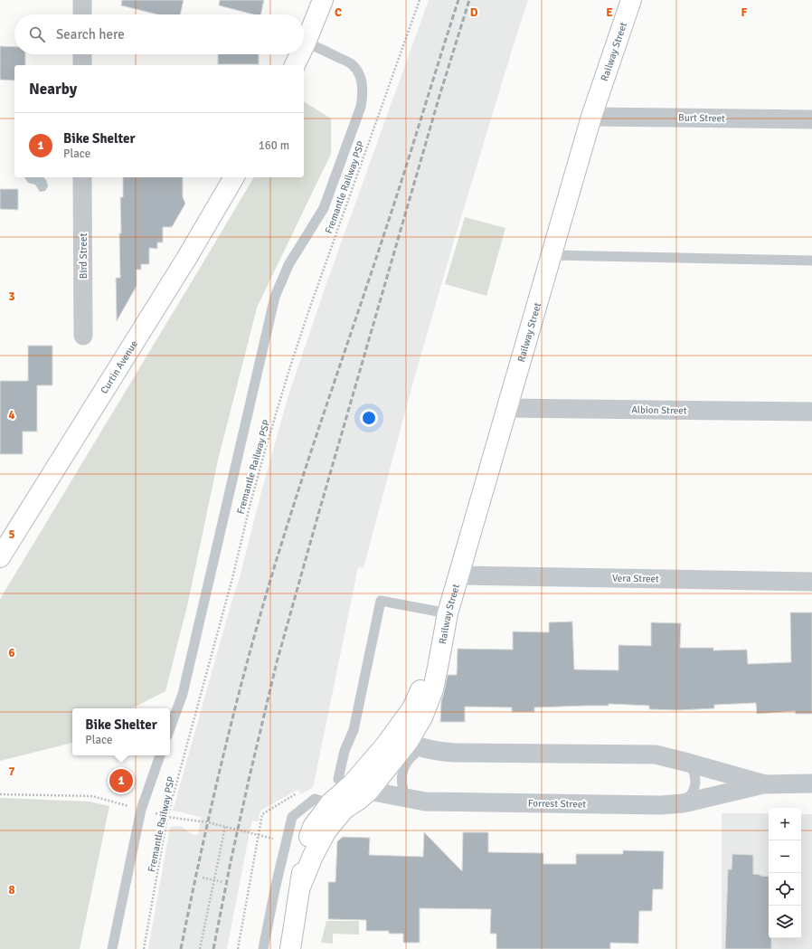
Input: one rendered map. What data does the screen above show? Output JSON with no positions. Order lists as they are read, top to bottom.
{
  "streets": {
    "street": [
      "Railway Street",
      "Burt Street",
      "Bird Street",
      "Curtin Avenue",
      "Albion Street",
      "Vera Street",
      "Forrest Street"
    ],
    "path": ["Fremantle Railway PSP"]
  },
  "crossings": [
    ["Railway Street", "Burt Street"],
    ["Railway Street", "Albion Street"],
    ["Railway Street", "Vera Street"],
    ["Railway Street", "Forrest Street"]
  ],
  "page": {
    "search": "Search here",
    "heading": "Nearby",
    "list": [
      {
        "mark": "1",
        "name": "Bike Shelter",
        "note": "Place",
        "value": "160 m"
      }
    ],
    "popup": ["Bike Shelter", "Place"],
    "pins": "1",
    "map_buttons": ["+", "−"]
  },
  "grid": {
    "columns": [
      "C",
      "D",
      "E",
      "F"
    ],
    "rows": [
      "3",
      "4",
      "5",
      "6",
      "7",
      "8"
    ]
  }
}
